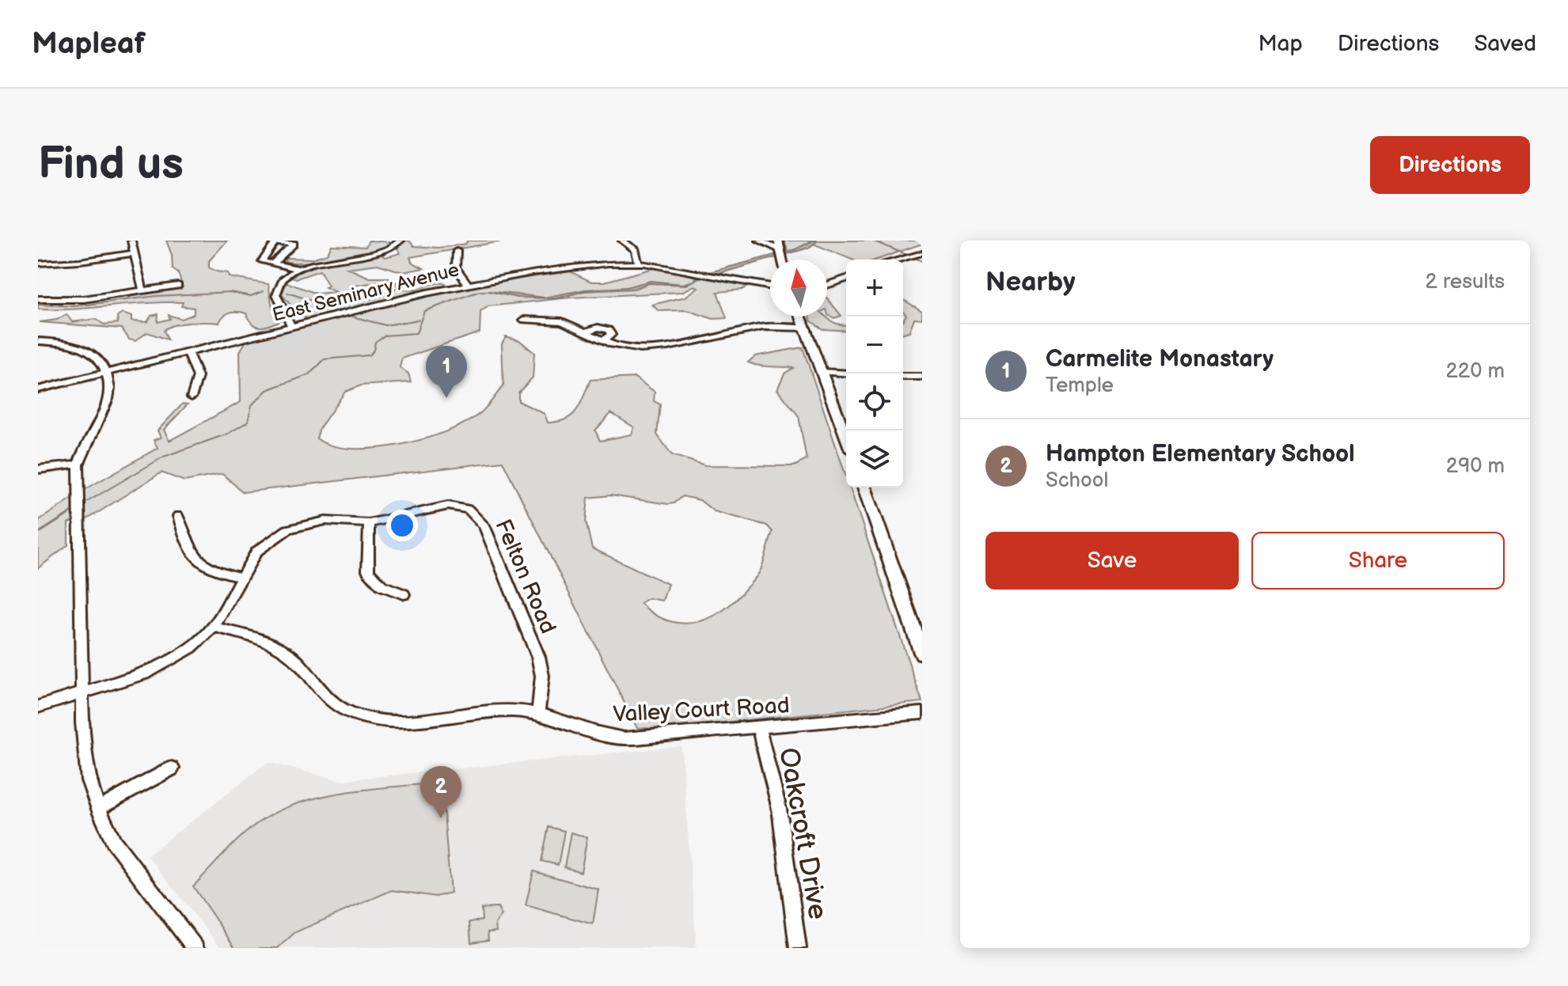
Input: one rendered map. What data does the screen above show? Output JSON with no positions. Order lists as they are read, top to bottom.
{
  "streets": {
    "street": [
      "East Seminary Avenue",
      "Felton Road",
      "Valley Court Road",
      "Oakcroft Drive"
    ]
  },
  "crossings": [
    ["Felton Road", "Valley Court Road"],
    ["Valley Court Road", "Oakcroft Drive"]
  ],
  "north": "top",
  "page": {
    "header": "Mapleaf",
    "nav": ["Map", "Directions", "Saved"],
    "buttons": [
      "Directions",
      ["Save", "Share"]
    ],
    "title": "Find us",
    "heading": ["Nearby", "2 results"],
    "map_buttons": ["+", "−"],
    "list": [
      {
        "mark": "1",
        "name": "Carmelite Monastary",
        "note": "Temple",
        "value": "220 m"
      },
      {
        "mark": "2",
        "name": "Hampton Elementary School",
        "note": "School",
        "value": "290 m"
      }
    ],
    "pins": ["1", "2"]
  }
}
